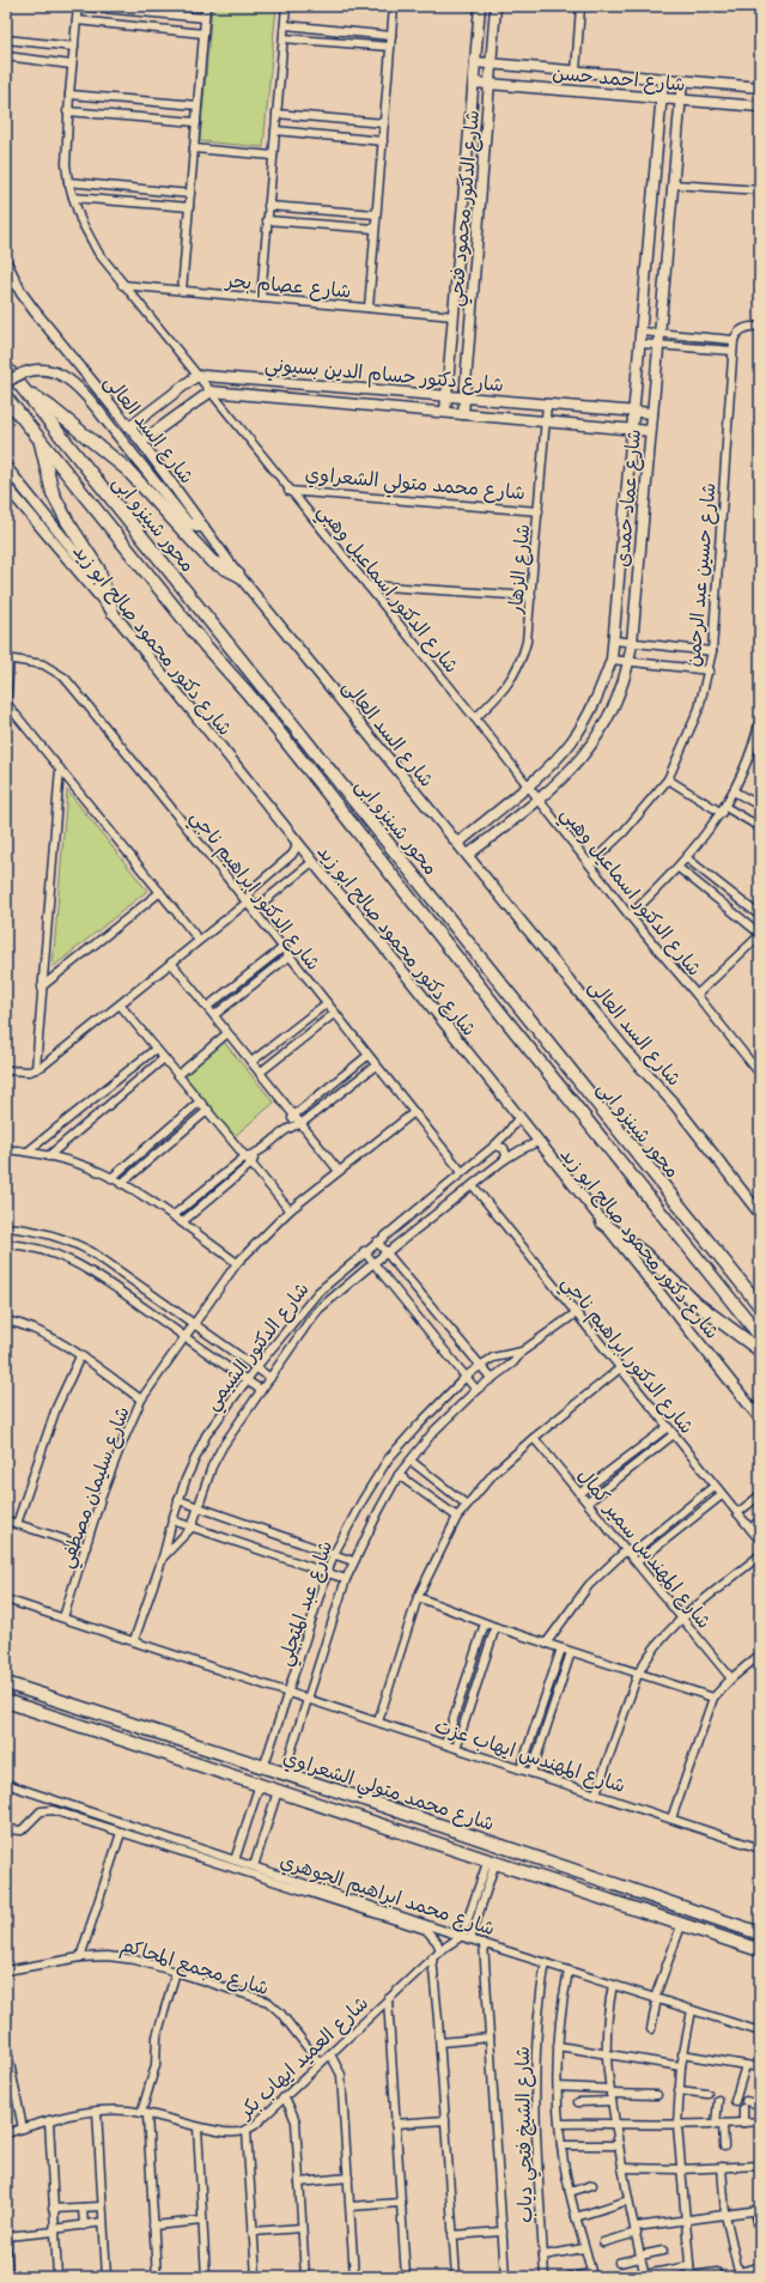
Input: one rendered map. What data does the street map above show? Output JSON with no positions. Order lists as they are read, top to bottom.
{
  "streets": {
    "main road": ["شارع محمد متولي الشعراوي", "محور شينزو ابى"],
    "street": [
      "شارع احمد حسن",
      "شارع الدكتور محمود فتحي",
      "شارع عصام بحر",
      "شارع دكتور حسام الدين بسيوني",
      "شارع السد العالى",
      "شارع عماد حمدى",
      "شارع الزهار",
      "شارع حسين عبد الرحمن",
      "شارع الدكتور اسماعيل وهبي",
      "شارع دكتور محمود صالح ابو زيد",
      "شارع الدكتور ابراهيم ناجي",
      "شارع الدكتور الشيمي",
      "شارع سليمان مصطفي",
      "شارع المهندس سمير كمال",
      "شارع عبد المتجلي",
      "شارع المهندس ايهاب عزت",
      "شارع محمد ابراهيم الجوهري",
      "شارع مجمع المحاكم",
      "شارع العميد ايهاب بكر",
      "شارع الشيخ فتحي دياب"
    ]
  },
  "crossings": [
    ["شارع احمد حسن", "شارع الدكتور محمود فتحي"],
    ["شارع احمد حسن", "شارع عماد حمدى"],
    ["شارع الدكتور محمود فتحي", "شارع عصام بحر"],
    ["شارع الدكتور محمود فتحي", "شارع دكتور حسام الدين بسيوني"],
    ["شارع عصام بحر", "شارع الدكتور اسماعيل وهبي"],
    ["شارع دكتور حسام الدين بسيوني", "شارع عماد حمدى"],
    ["شارع دكتور حسام الدين بسيوني", "شارع الزهار"],
    ["شارع دكتور حسام الدين بسيوني", "شارع الدكتور اسماعيل وهبي"],
    ["شارع السد العالى", "شارع عماد حمدى"],
    ["شارع محمد متولي الشعراوي", "شارع الزهار"],
    ["شارع محمد متولي الشعراوي", "شارع الدكتور اسماعيل وهبي"],
    ["شارع محمد متولي الشعراوي", "شارع عبد المتجلي"],
    ["شارع عماد حمدى", "شارع الدكتور اسماعيل وهبي"],
    ["شارع الزهار", "شارع الدكتور اسماعيل وهبي"],
    ["شارع حسين عبد الرحمن", "شارع الدكتور اسماعيل وهبي"],
    ["شارع دكتور محمود صالح ابو زيد", "شارع الدكتور الشيمي"],
    ["شارع الدكتور ابراهيم ناجي", "شارع الدكتور الشيمي"],
    ["شارع الدكتور ابراهيم ناجي", "شارع سليمان مصطفي"],
    ["شارع الدكتور ابراهيم ناجي", "شارع عبد المتجلي"],
    ["شارع الدكتور الشيمي", "شارع المهندس ايهاب عزت"],
    ["شارع سليمان مصطفي", "شارع المهندس ايهاب عزت"],
    ["شارع عبد المتجلي", "شارع المهندس ايهاب عزت"],
    ["شارع محمد ابراهيم الجوهري", "شارع العميد ايهاب بكر"],
    ["شارع محمد ابراهيم الجوهري", "شارع الشيخ فتحي دياب"],
    ["شارع مجمع المحاكم", "شارع العميد ايهاب بكر"]
  ]
}
